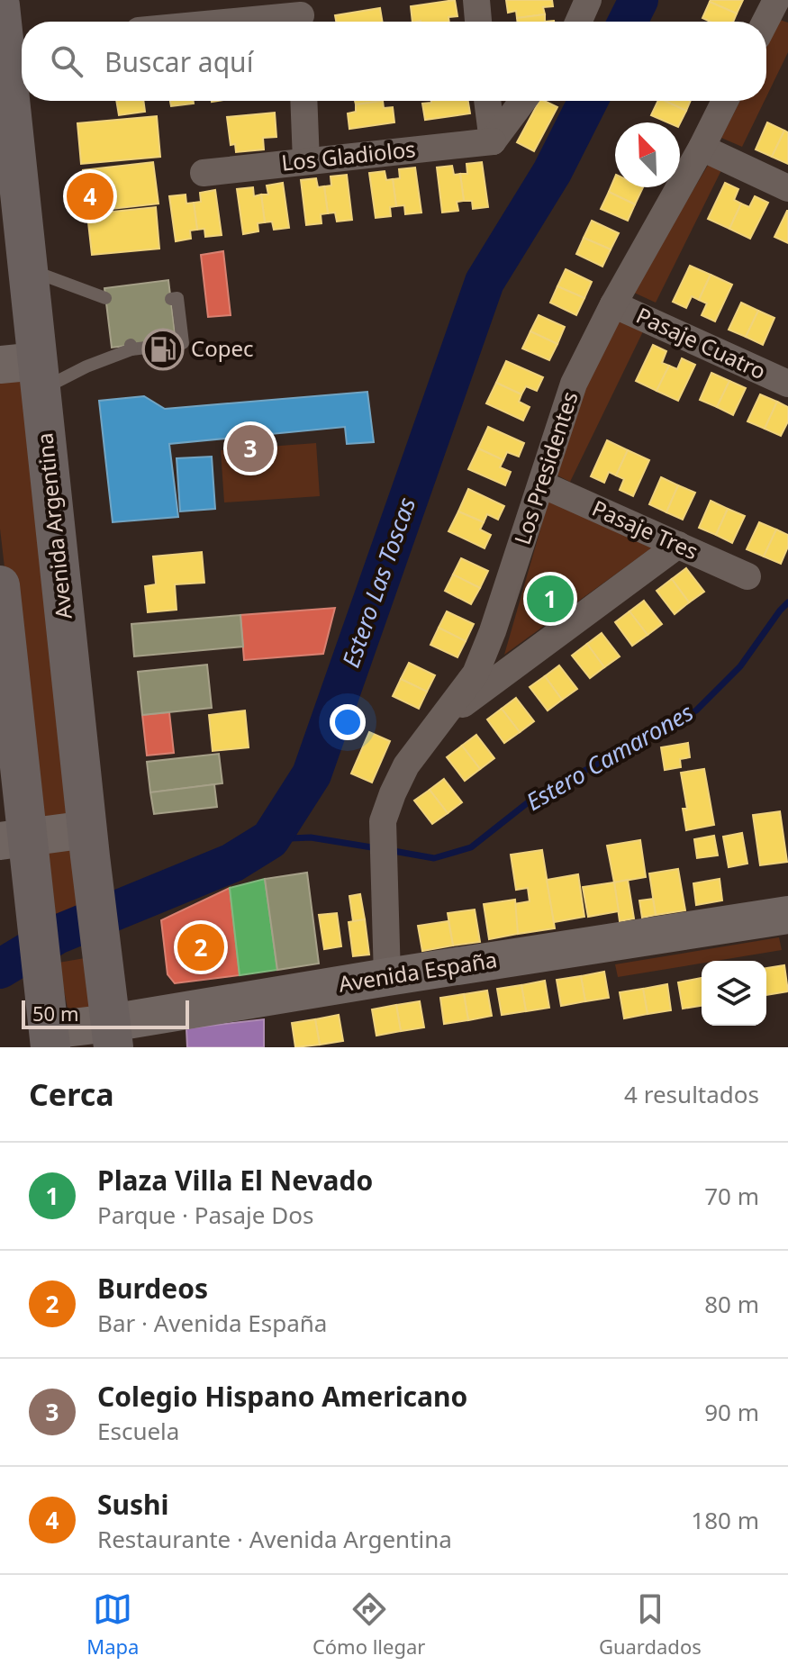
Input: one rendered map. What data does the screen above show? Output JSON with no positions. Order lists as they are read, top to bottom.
{
  "streets": {
    "main road": ["Avenida Argentina"],
    "street": [
      "Los Gladiolos",
      "Pasaje Cuatro",
      "Los Presidentes",
      "Pasaje Tres",
      "Avenida España"
    ]
  },
  "crossings": [
    ["Pasaje Cuatro", "Los Presidentes"],
    ["Los Presidentes", "Pasaje Tres"],
    ["Los Presidentes", "Avenida España"],
    ["Avenida Argentina", "Avenida España"]
  ],
  "water": ["Estero Las Toscas", "Estero Camarones"],
  "places": {
    "fuel station": ["Copec"]
  },
  "scale_bar": "50 m",
  "north": "top left",
  "page": {
    "search": "Buscar aquí",
    "pins": [
      "4",
      "3",
      "1",
      "2"
    ],
    "scale": "50 m",
    "heading": ["Cerca", "4 resultados"],
    "list": [
      {
        "mark": "1",
        "name": "Plaza Villa El Nevado",
        "note": "Parque · Pasaje Dos",
        "value": "70 m"
      },
      {
        "mark": "2",
        "name": "Burdeos",
        "note": "Bar · Avenida España",
        "value": "80 m"
      },
      {
        "mark": "3",
        "name": "Colegio Hispano Americano",
        "note": "Escuela",
        "value": "90 m"
      },
      {
        "mark": "4",
        "name": "Sushi",
        "note": "Restaurante · Avenida Argentina",
        "value": "180 m"
      }
    ],
    "nav": ["Mapa", "Cómo llegar", "Guardados"]
  }
}
